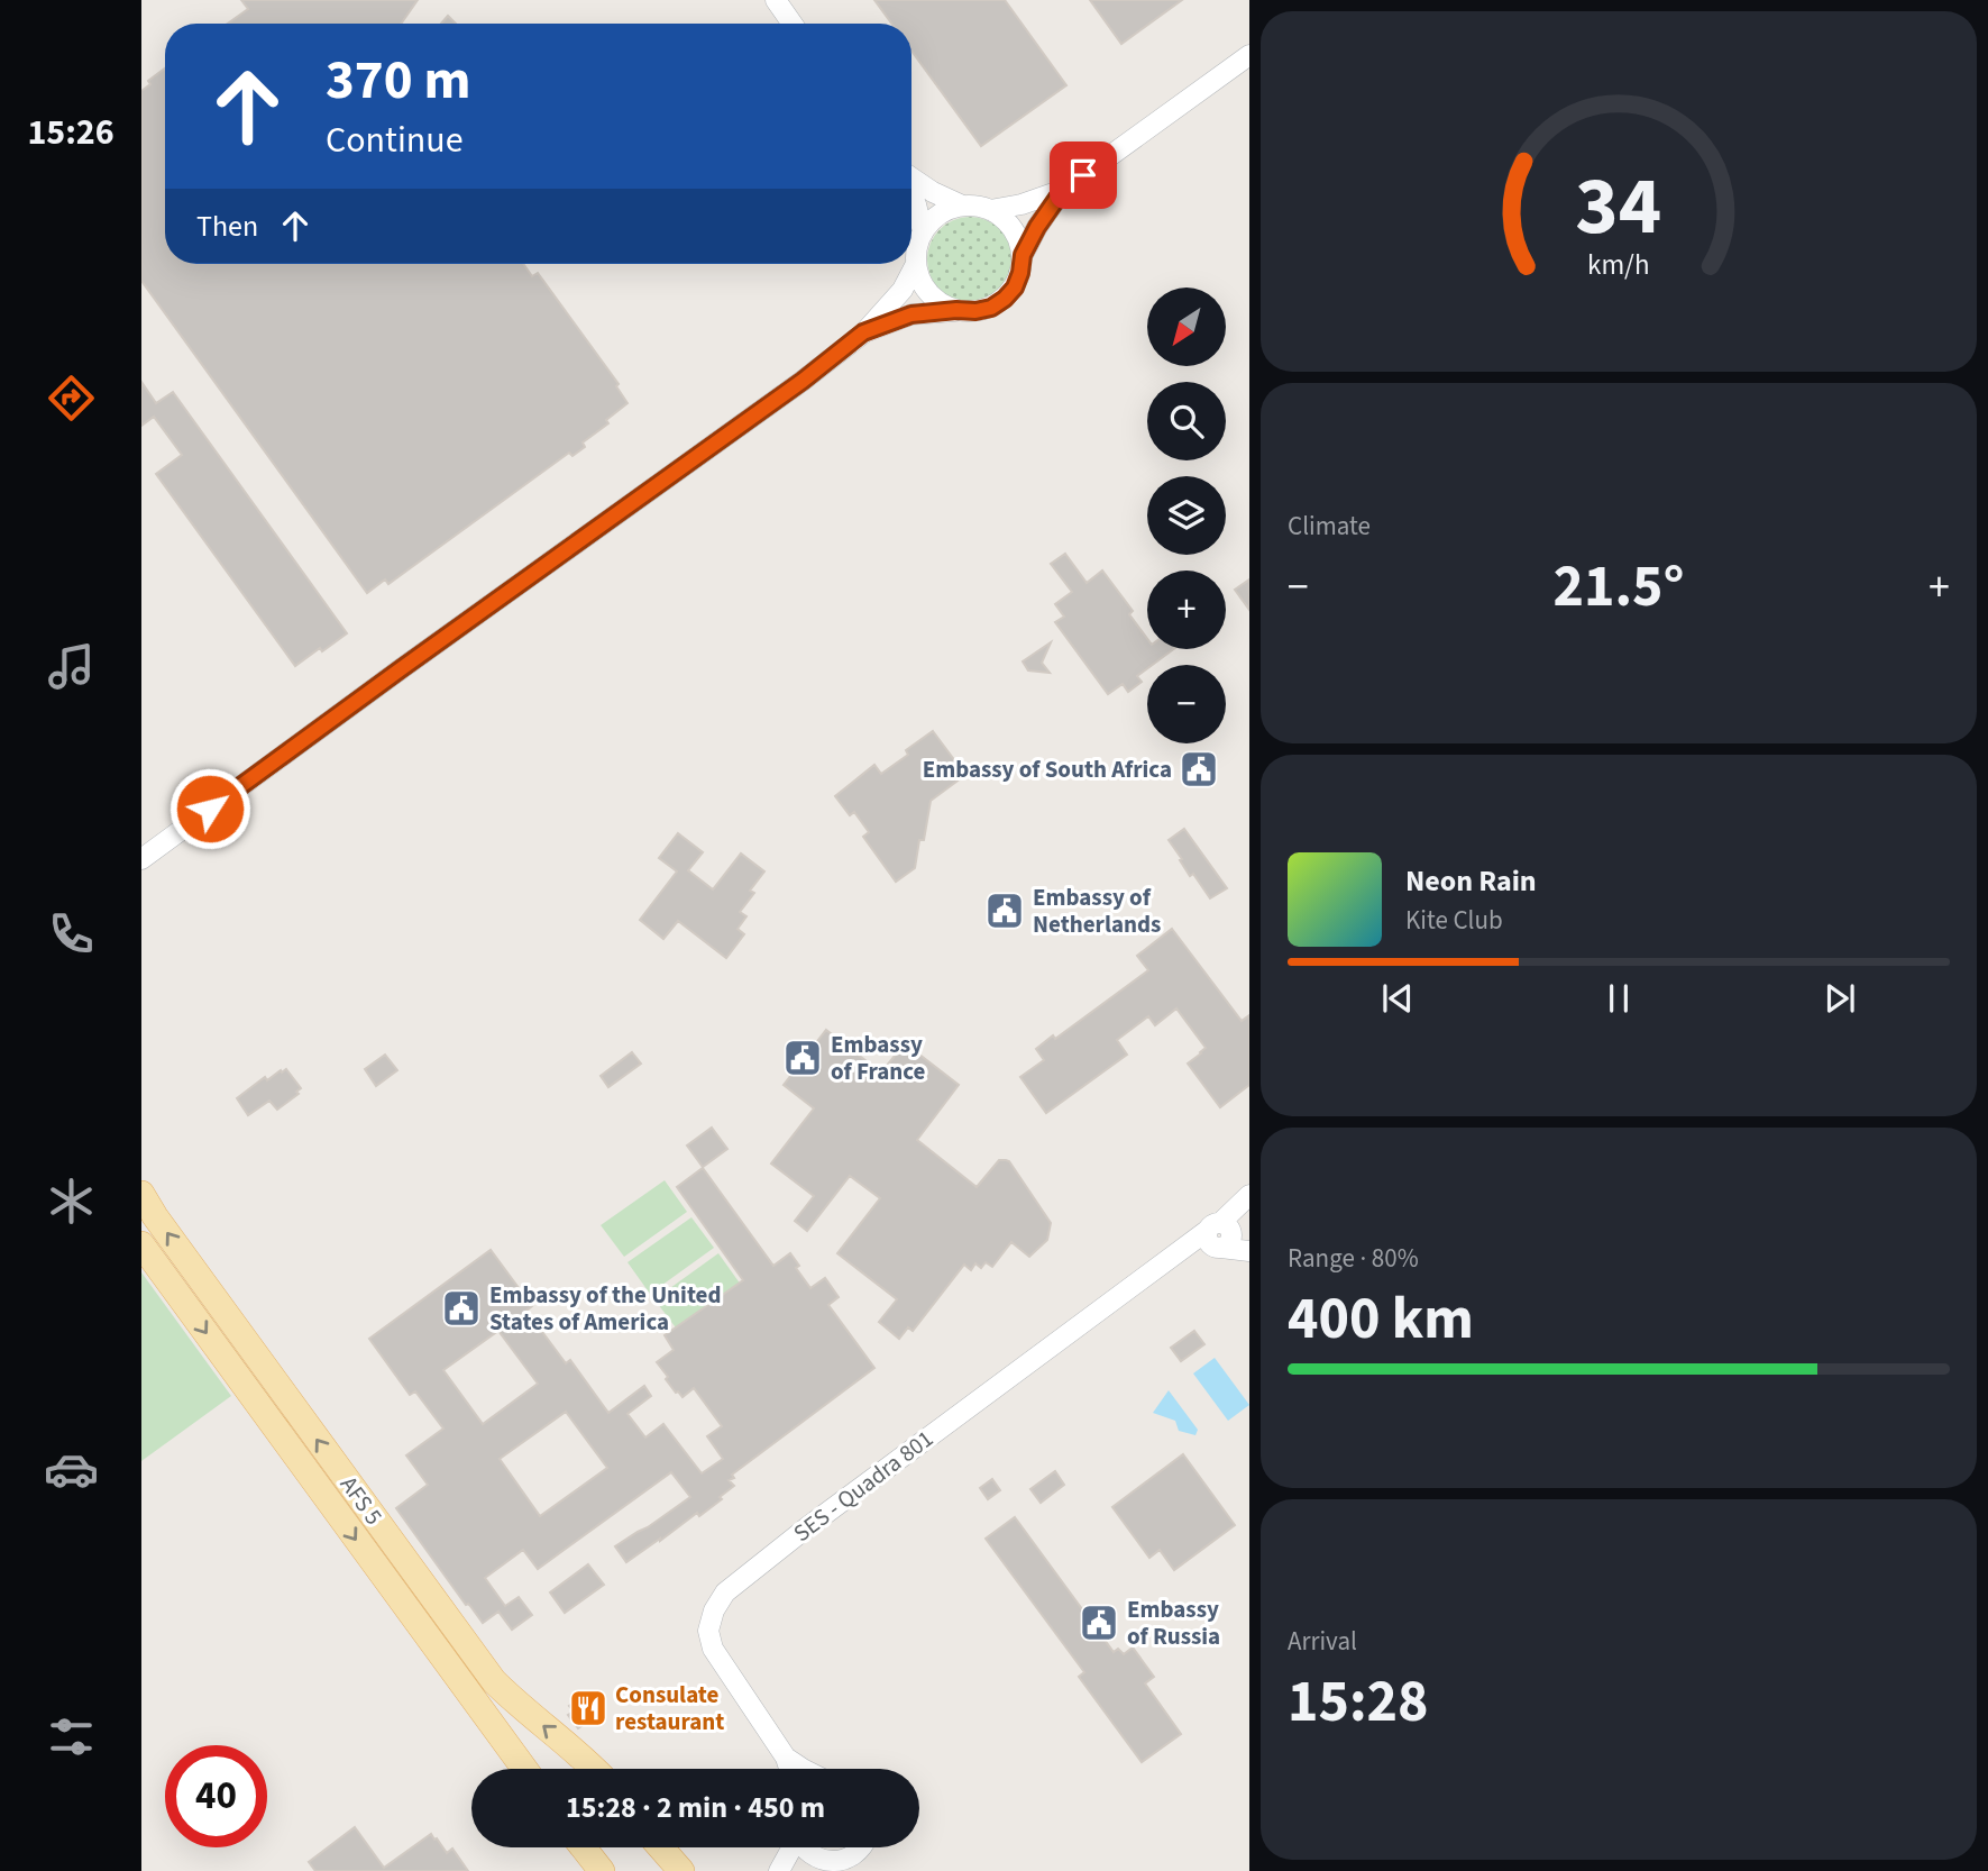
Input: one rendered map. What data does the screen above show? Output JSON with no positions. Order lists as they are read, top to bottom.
{
  "streets": {
    "main road": ["AFS 5"],
    "street": ["SES - Quadra 801"]
  },
  "places": {
    "public building": [
      "Embassy of South Africa",
      "Embassy of Netherlands",
      "Embassy of France",
      "Embassy of the United States of America",
      "Embassy of Russia"
    ],
    "restaurant": ["Consulate restaurant"]
  },
  "north": "bottom left",
  "page": {
    "tabs": "15:26",
    "turn": ["370 m", "Continue"],
    "then": "Then",
    "map_buttons": ["+", "−"],
    "tile": [
      "Climate",
      ["Range · 80%", "400 km"],
      ["Arrival", "15:28"]
    ],
    "heat": ["−", "21.5°", "+"],
    "song": ["Neon Rain", "Kite Club"],
    "limit": "40",
    "trip": "15:28 · 2 min · 450 m",
    "gauge": ["34", "km/h"]
  }
}
